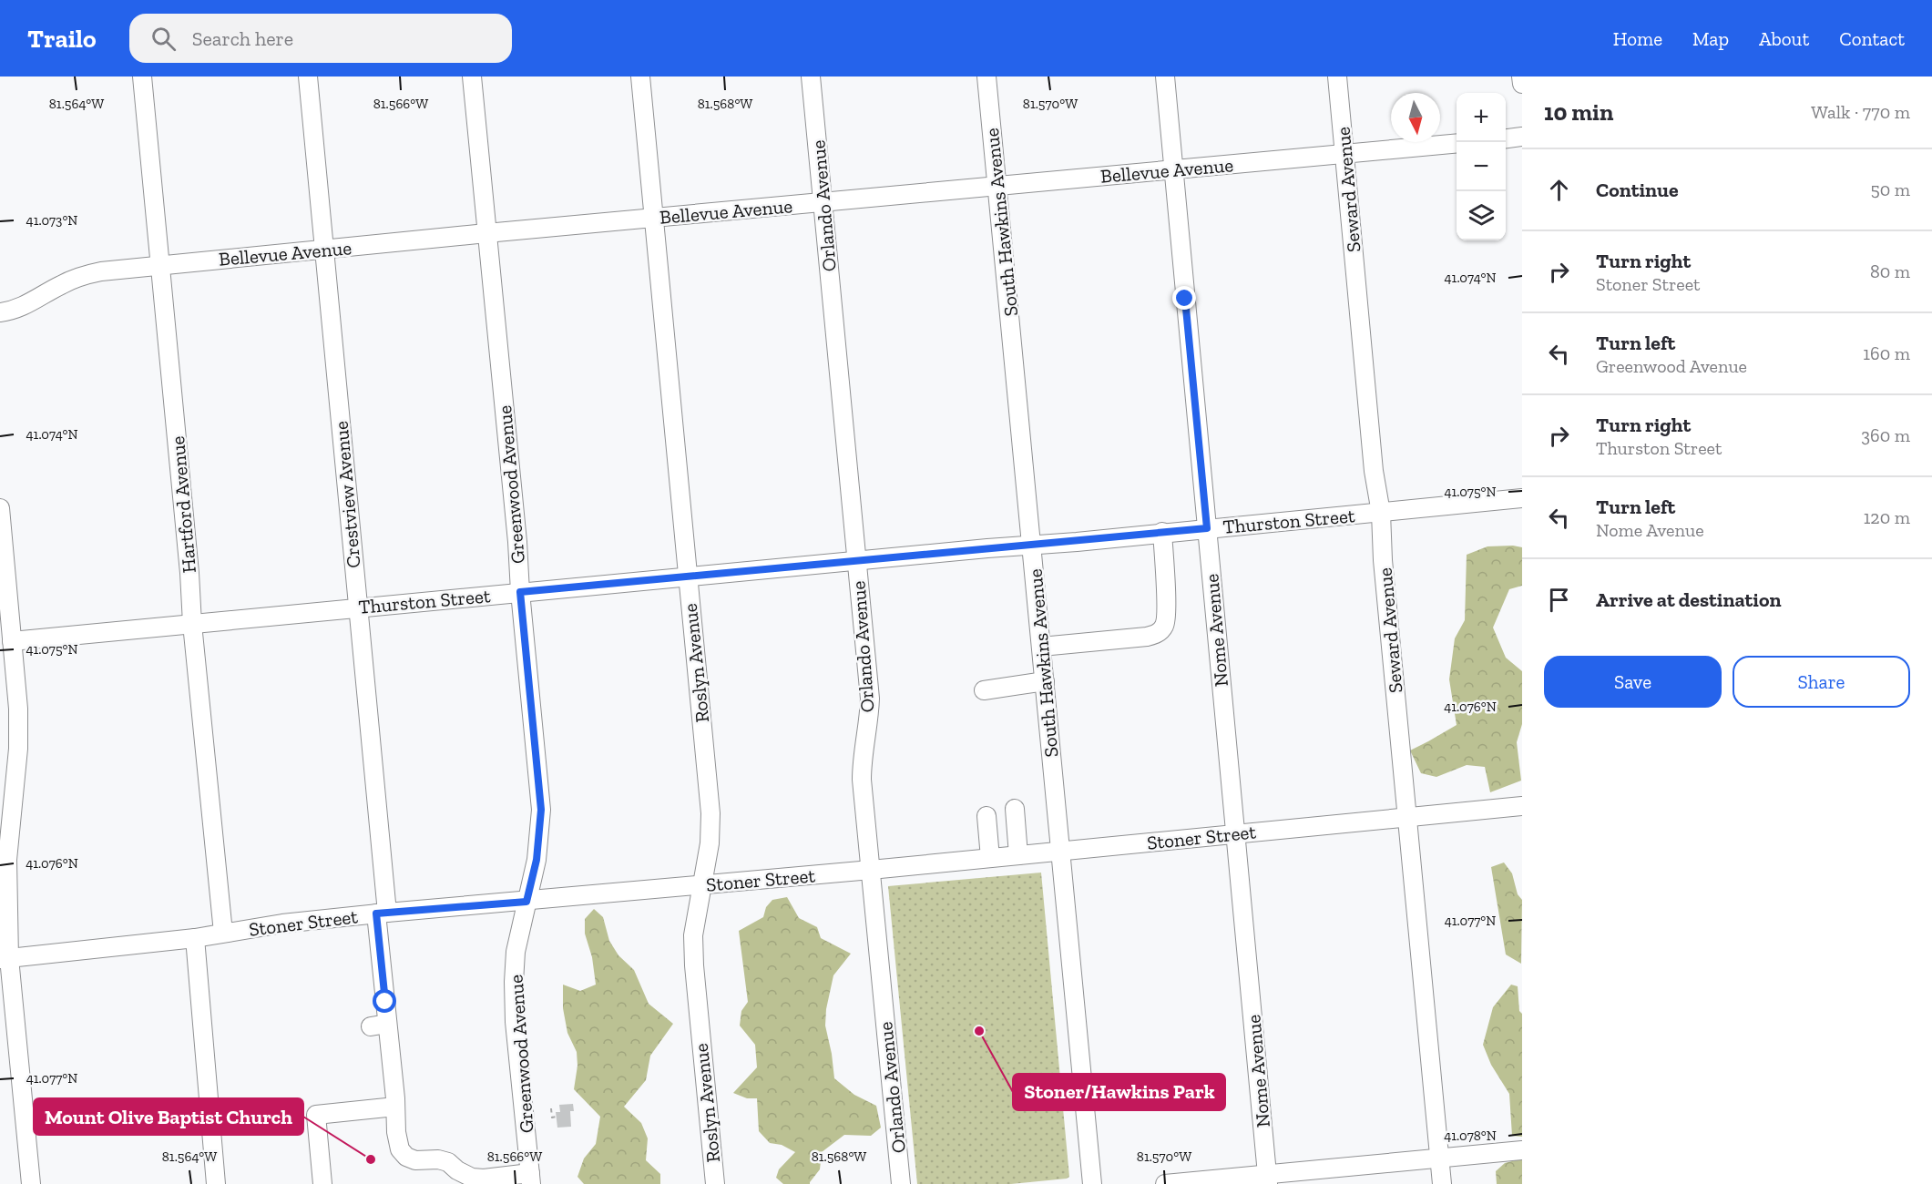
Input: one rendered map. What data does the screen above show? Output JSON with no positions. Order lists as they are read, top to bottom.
{
  "streets": {
    "street": [
      "Bellevue Avenue",
      "Seward Avenue",
      "Orlando Avenue",
      "South Hawkins Avenue",
      "Greenwood Avenue",
      "Crestview Avenue",
      "Hartford Avenue",
      "Thurston Street",
      "Nome Avenue",
      "Roslyn Avenue",
      "Stoner Street"
    ]
  },
  "crossings": [
    ["Bellevue Avenue", "Seward Avenue"],
    ["Bellevue Avenue", "Orlando Avenue"],
    ["Bellevue Avenue", "South Hawkins Avenue"],
    ["Bellevue Avenue", "Greenwood Avenue"],
    ["Bellevue Avenue", "Crestview Avenue"],
    ["Bellevue Avenue", "Hartford Avenue"],
    ["Bellevue Avenue", "Nome Avenue"],
    ["Bellevue Avenue", "Roslyn Avenue"],
    ["Seward Avenue", "Thurston Street"],
    ["Seward Avenue", "Stoner Street"],
    ["Orlando Avenue", "Thurston Street"],
    ["Orlando Avenue", "Stoner Street"],
    ["South Hawkins Avenue", "Thurston Street"],
    ["South Hawkins Avenue", "Stoner Street"],
    ["Greenwood Avenue", "Crestview Avenue"],
    ["Greenwood Avenue", "Thurston Street"],
    ["Greenwood Avenue", "Stoner Street"],
    ["Crestview Avenue", "Thurston Street"],
    ["Crestview Avenue", "Stoner Street"],
    ["Hartford Avenue", "Thurston Street"],
    ["Hartford Avenue", "Stoner Street"],
    ["Thurston Street", "Nome Avenue"],
    ["Thurston Street", "Roslyn Avenue"],
    ["Nome Avenue", "Stoner Street"],
    ["Roslyn Avenue", "Stoner Street"]
  ],
  "places": ["Stoner/Hawkins Park", "Mount Olive Baptist Church"],
  "north": "bottom",
  "page": {
    "header": "Trailo",
    "search": "Search here",
    "nav": [
      "Home",
      "Map",
      "About",
      "Contact"
    ],
    "heading": ["10 min", "Walk · 770 m"],
    "map_buttons": ["+", "−"],
    "list": [
      ["Continue", "50 m"],
      ["Turn right", "Stoner Street", "80 m"],
      ["Turn left", "Greenwood Avenue", "160 m"],
      ["Turn right", "Thurston Street", "360 m"],
      ["Turn left", "Nome Avenue", "120 m"],
      "Arrive at destination"
    ],
    "buttons": ["Save", "Share"]
  },
  "coordinates": [
    "81.564°W",
    "81.566°W",
    "81.568°W",
    "81.570°W",
    "41.073°N",
    "41.074°N",
    "41.075°N",
    "41.076°N",
    "41.077°N",
    "41.078°N"
  ]
}
